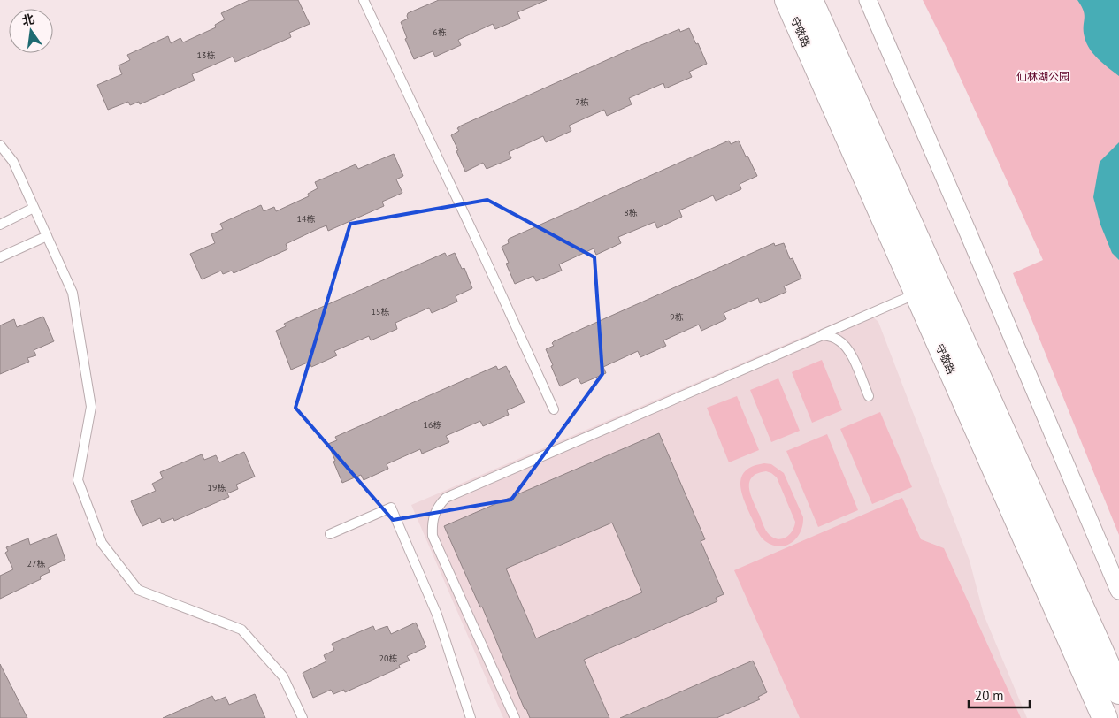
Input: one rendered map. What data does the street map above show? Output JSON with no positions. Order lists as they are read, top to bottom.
{
  "streets": {
    "main road": ["守敬路"]
  },
  "parks": ["仙林湖公园"],
  "house_numbers": [
    "6栋",
    "13栋",
    "7栋",
    "8栋",
    "14栋",
    "15栋",
    "9栋",
    "16栋",
    "19栋",
    "27栋",
    "20栋"
  ],
  "scale_bar": "20 m",
  "north": "top"
}
